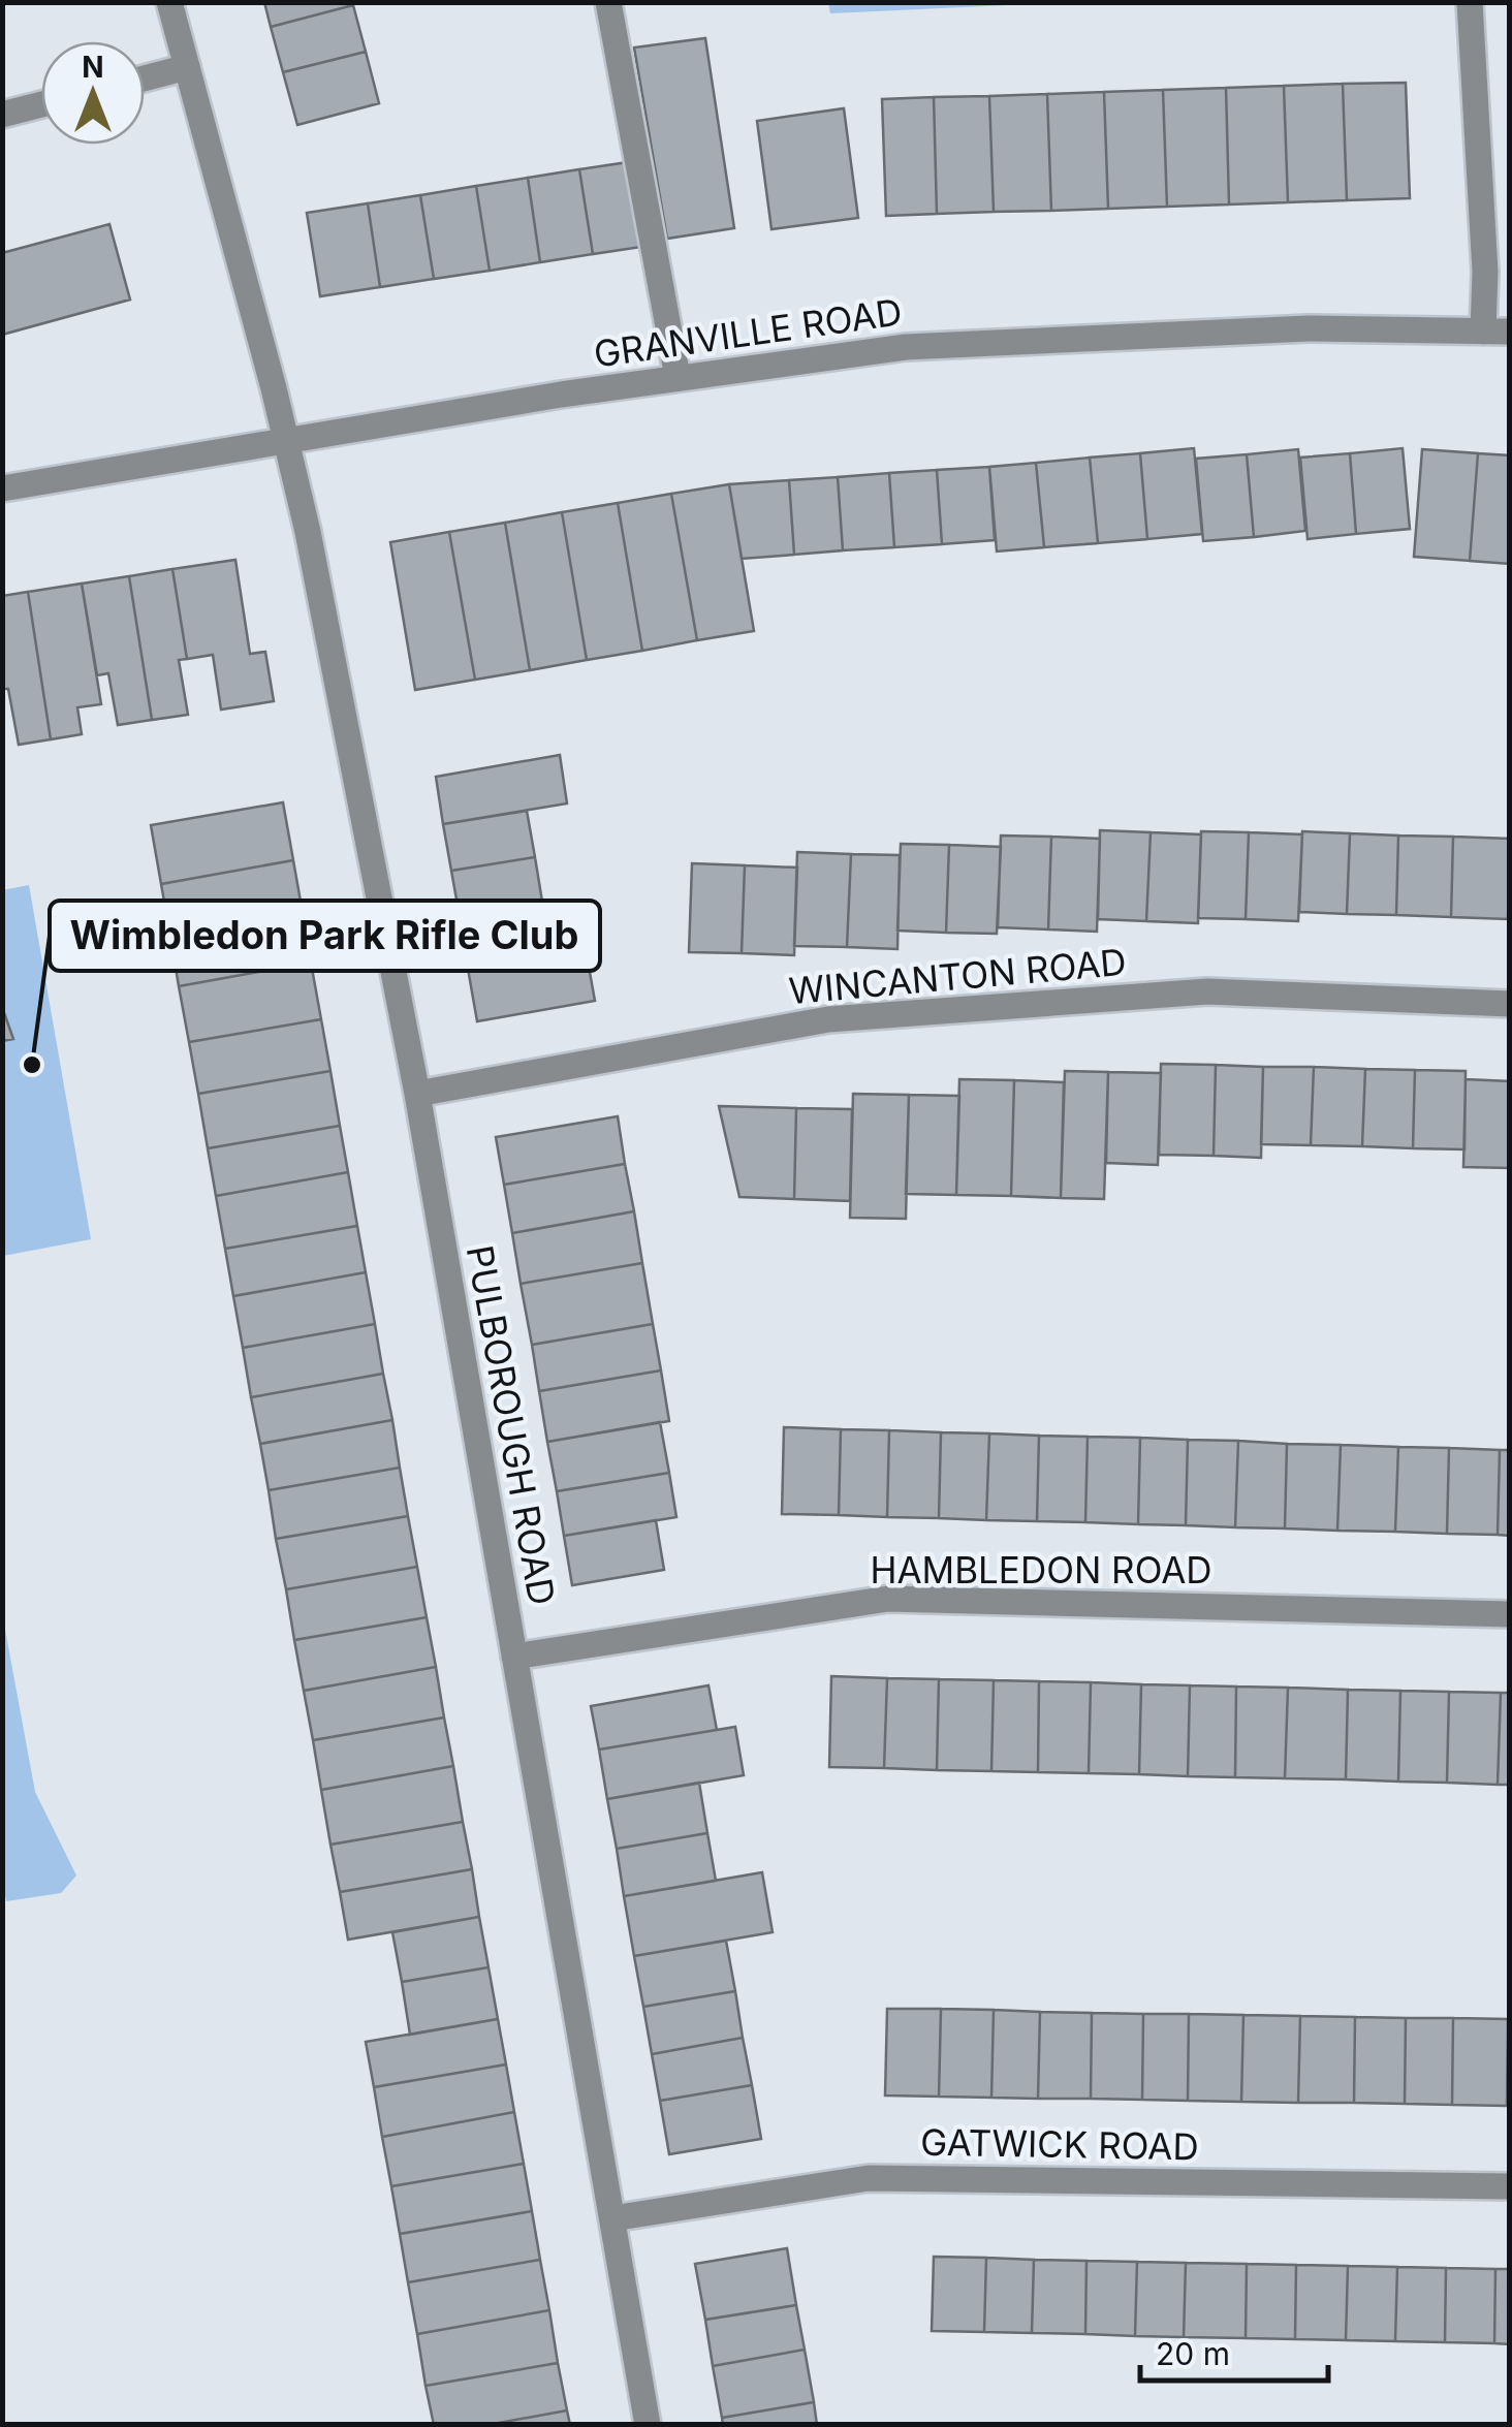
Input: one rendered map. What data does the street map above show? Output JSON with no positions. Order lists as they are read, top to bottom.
{
  "streets": {
    "street": [
      "GRANVILLE ROAD",
      "WINCANTON ROAD",
      "PULBOROUGH ROAD",
      "HAMBLEDON ROAD",
      "GATWICK ROAD"
    ]
  },
  "crossings": [
    ["GRANVILLE ROAD", "PULBOROUGH ROAD"],
    ["WINCANTON ROAD", "PULBOROUGH ROAD"],
    ["PULBOROUGH ROAD", "HAMBLEDON ROAD"],
    ["PULBOROUGH ROAD", "GATWICK ROAD"]
  ],
  "places": ["Wimbledon Park Rifle Club"],
  "scale_bar": "20 m",
  "north": "top"
}
